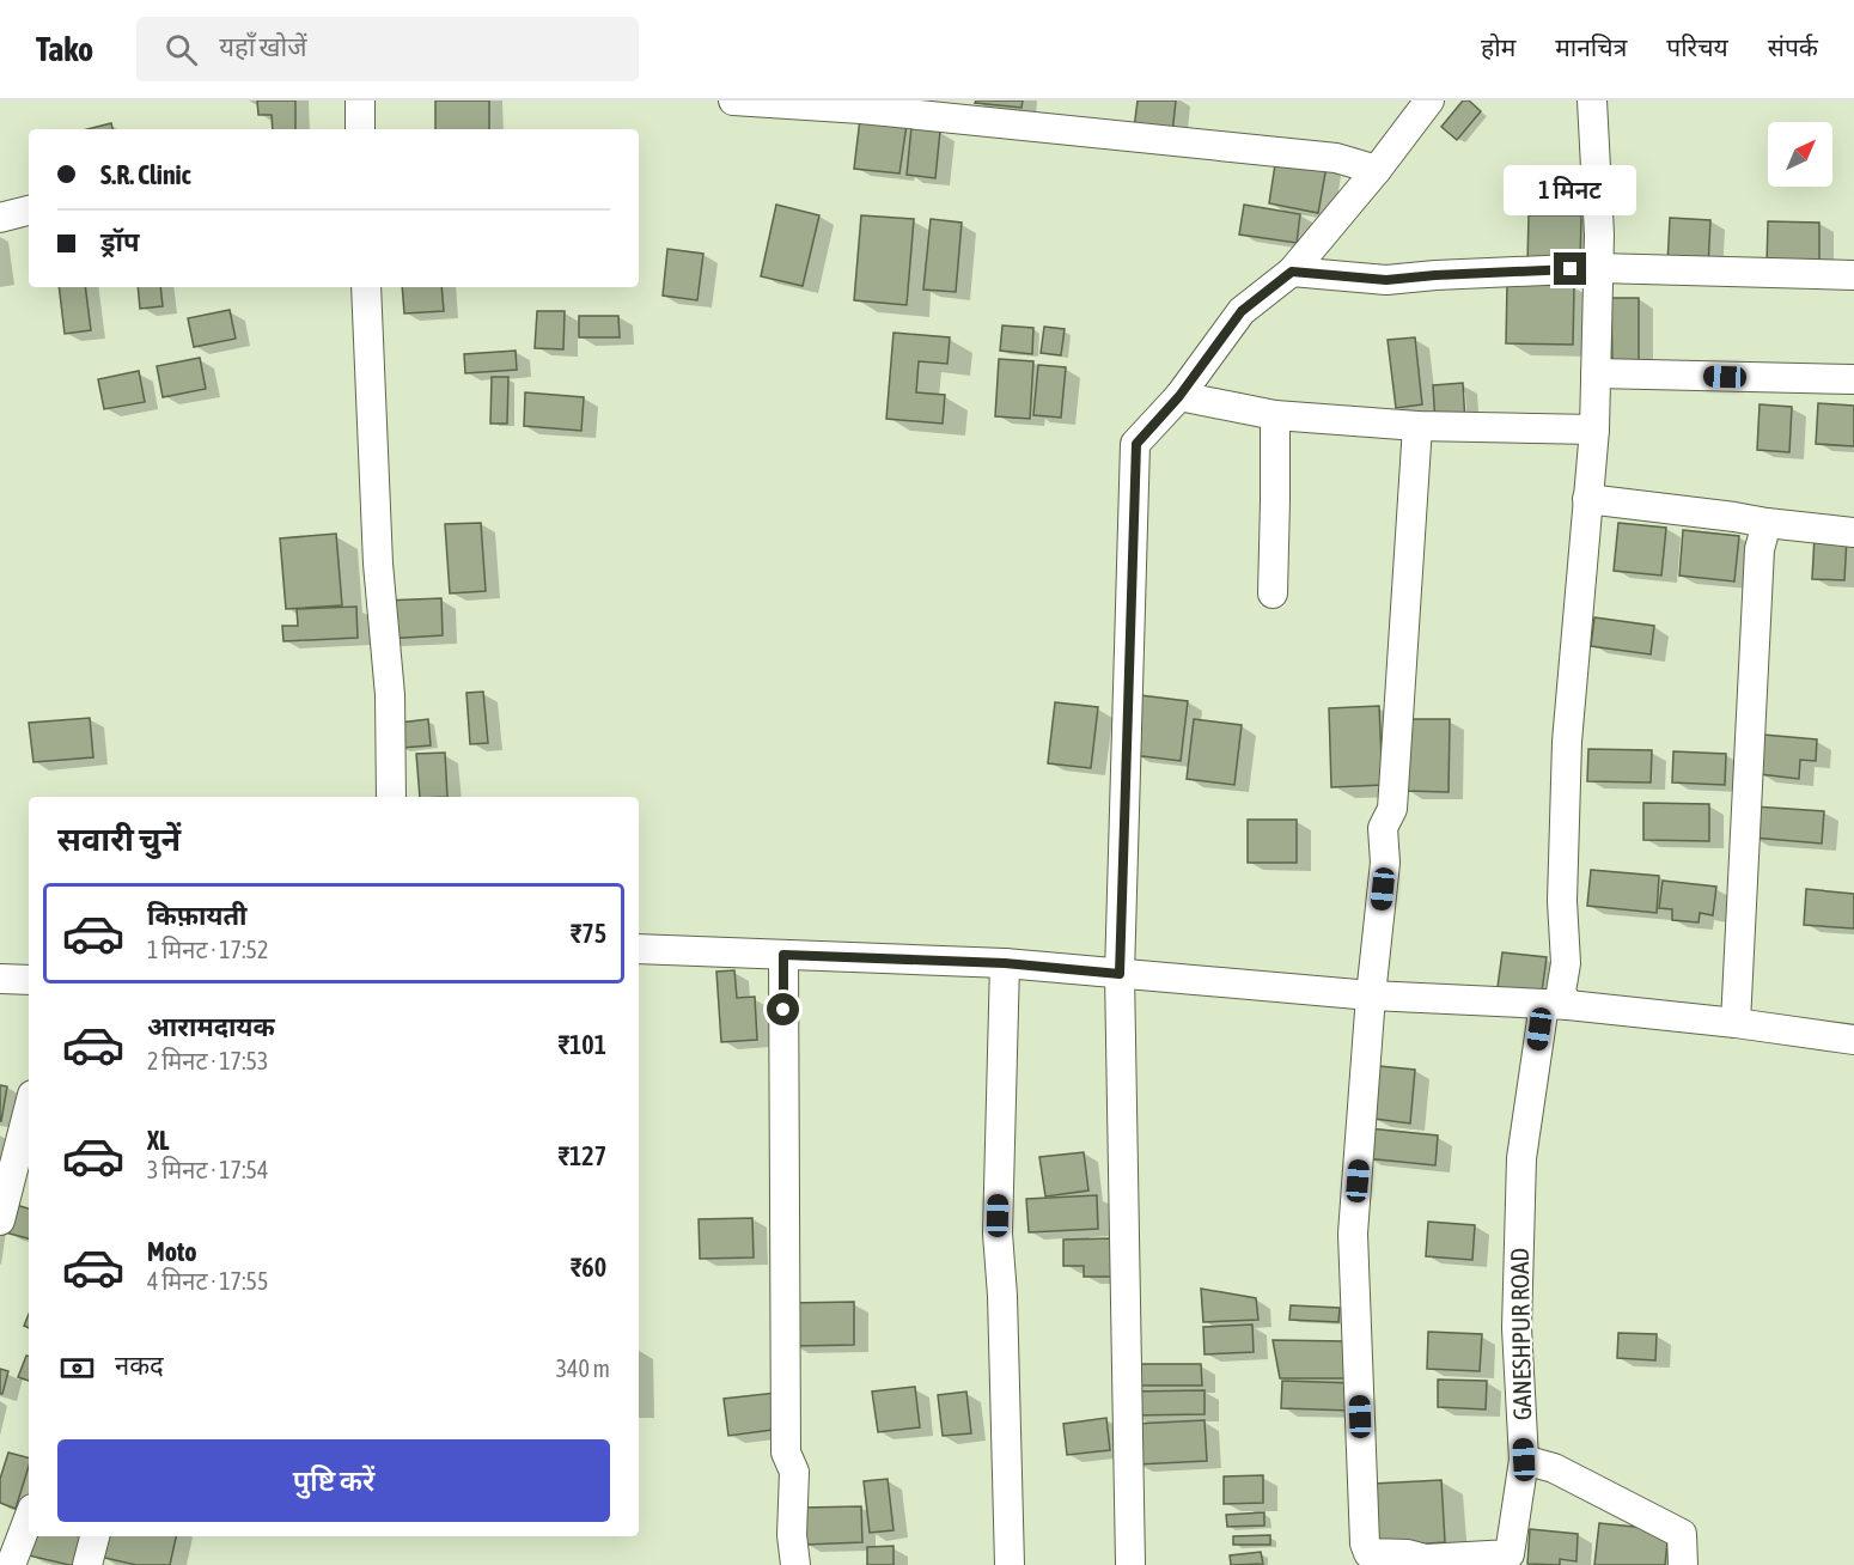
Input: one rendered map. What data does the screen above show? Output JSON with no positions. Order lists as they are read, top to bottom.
{
  "streets": {
    "street": ["GANESHPUR ROAD"]
  },
  "north": "top right",
  "page": {
    "header": "Tako",
    "search": "यहाँ खोजें",
    "nav": [
      "होम",
      "मानचित्र",
      "परिचय",
      "संपर्क"
    ],
    "banner": ["S.R. Clinic", "ड्रॉप"],
    "bubble": "1 मिनट",
    "heading": "सवारी चुनें",
    "list": [
      {
        "name": "किफ़ायती",
        "note": "1 मिनट · 17:52",
        "value": "₹75"
      },
      {
        "name": "आरामदायक",
        "note": "2 मिनट · 17:53",
        "value": "₹101"
      },
      {
        "name": "XL",
        "note": "3 मिनट · 17:54",
        "value": "₹127"
      },
      {
        "name": "Moto",
        "note": "4 मिनट · 17:55",
        "value": "₹60"
      }
    ],
    "pay": ["नकद", "340 m"],
    "buttons": "पुष्टि करें"
  }
}
